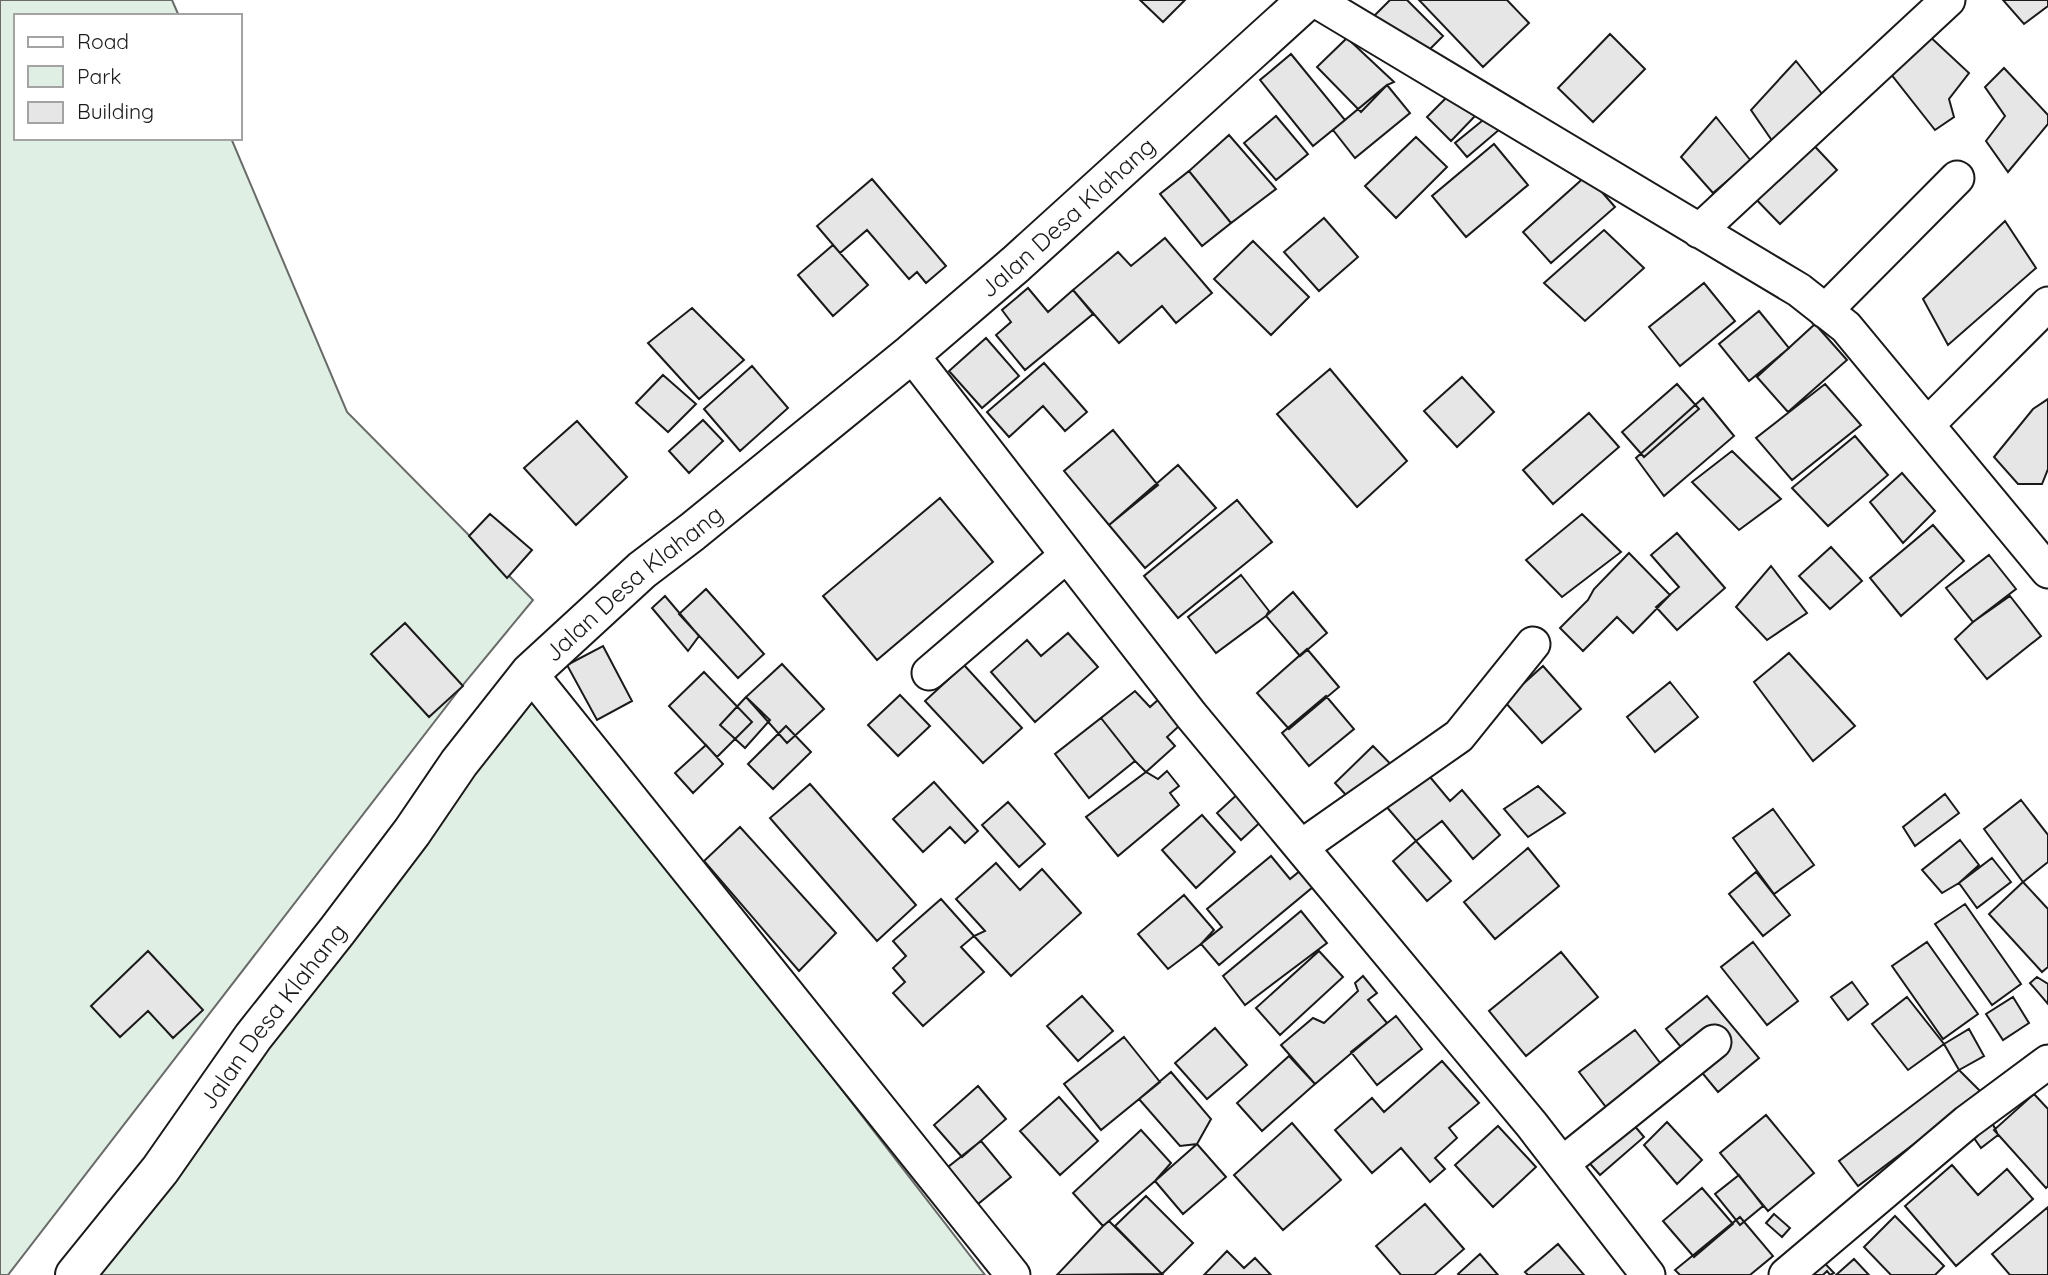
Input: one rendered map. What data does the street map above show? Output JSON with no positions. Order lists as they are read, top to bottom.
{
  "streets": {
    "street": ["Jalan Desa Klahang"]
  },
  "legend": ["Road", "Park", "Building"]
}
